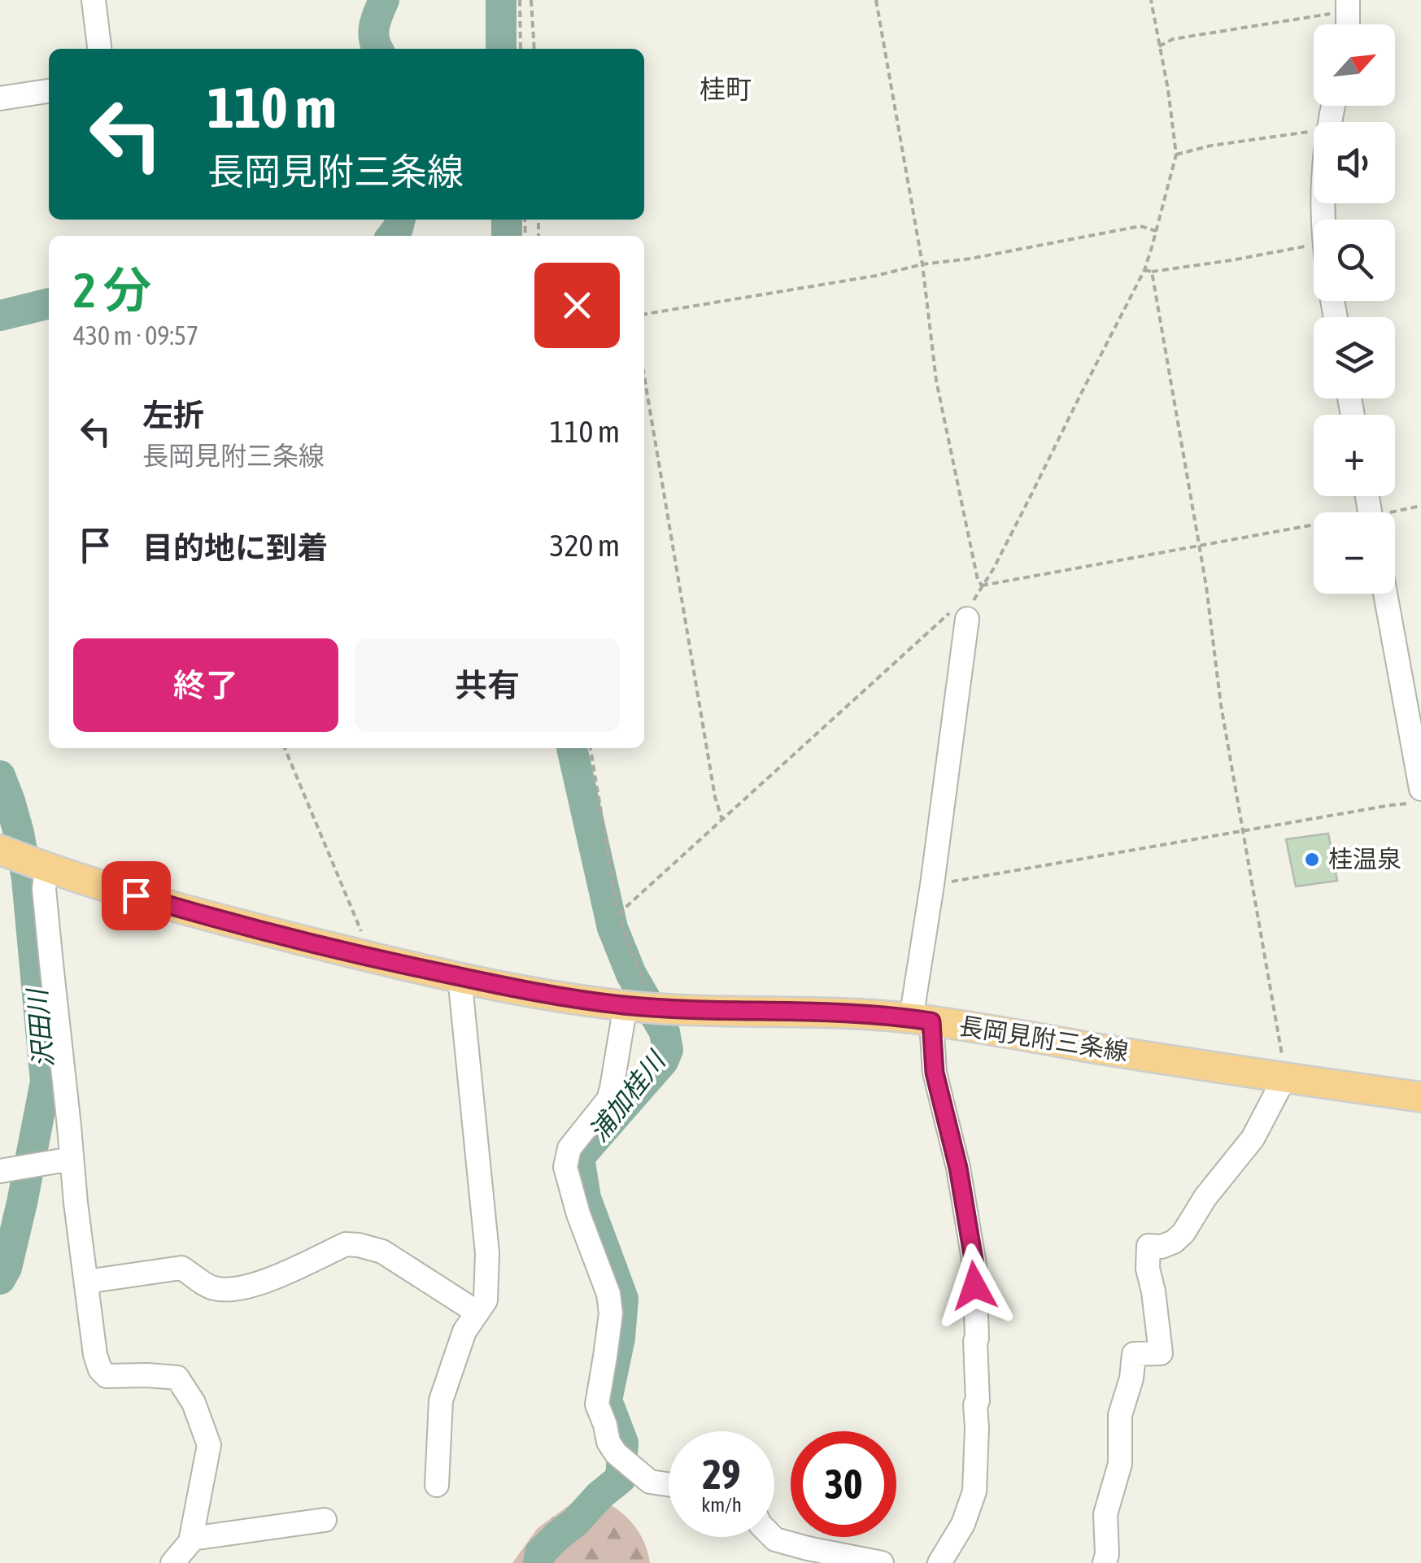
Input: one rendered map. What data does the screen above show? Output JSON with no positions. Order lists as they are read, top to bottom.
{
  "streets": {
    "main road": ["長岡見附三条線"]
  },
  "districts": ["桂町"],
  "water": ["沢田川", "浦加桂川"],
  "places": ["桂温泉"],
  "north": "top right",
  "page": {
    "map_buttons": ["+", "−"],
    "turn": ["110 m", "長岡見附三条線"],
    "heading": ["2 分", "430 m · 09:57"],
    "list": [
      {
        "name": "左折",
        "note": "長岡見附三条線",
        "value": "110 m"
      },
      {
        "name": "目的地に到着",
        "value": "320 m"
      }
    ],
    "buttons": ["終了", "共有"],
    "speed": "29 km/h",
    "limit": "30"
  }
}
